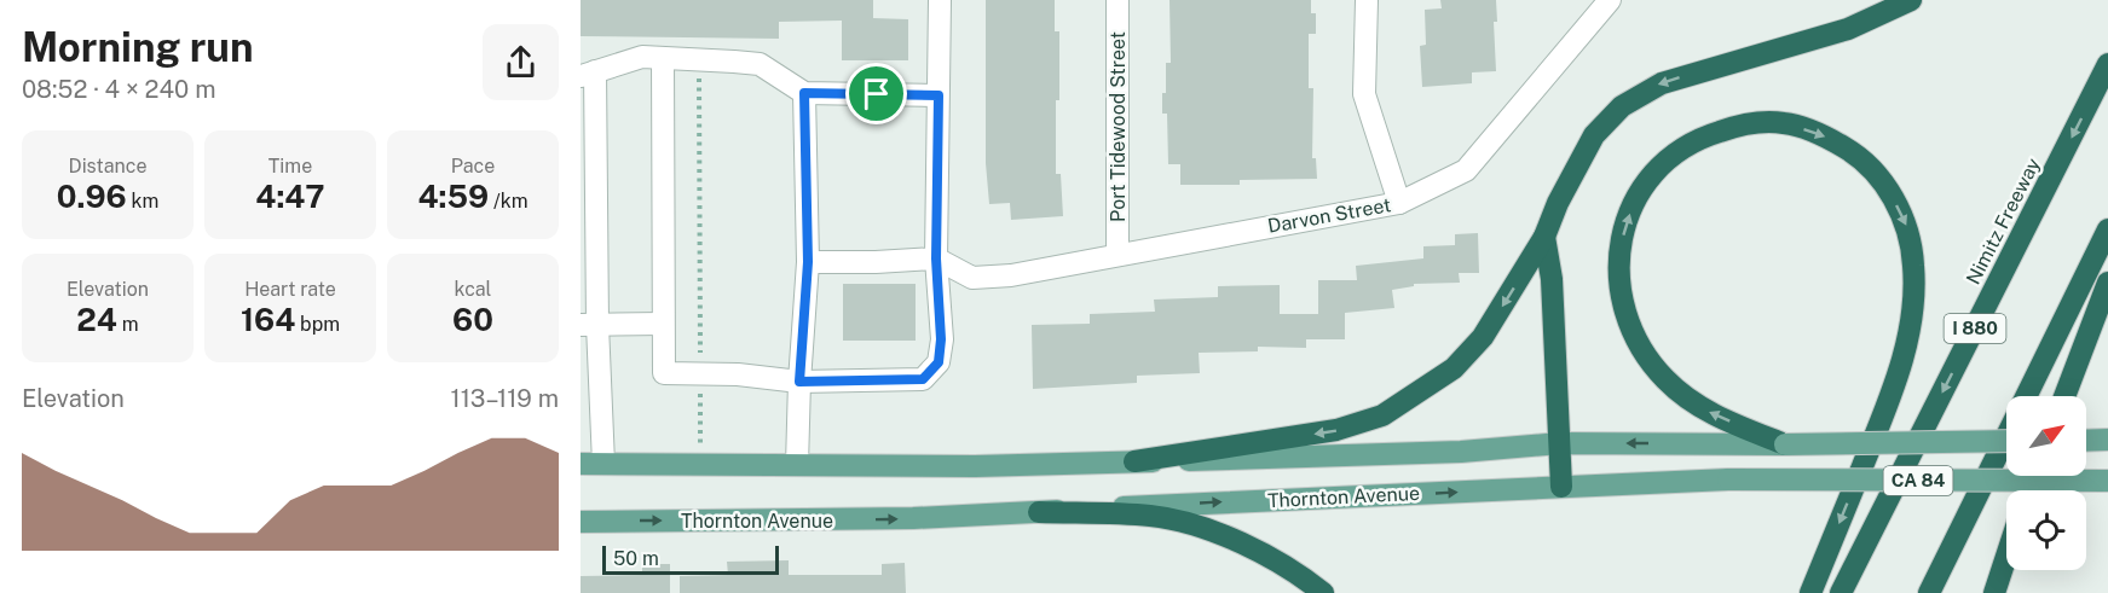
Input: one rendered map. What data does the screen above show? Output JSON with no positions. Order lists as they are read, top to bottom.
{
  "streets": {
    "highway": ["Nimitz Freeway", "I 880"],
    "main road": ["CA 84", "Thornton Avenue"],
    "street": ["Port Tidewood Street", "Darvon Street"]
  },
  "crossings": [
    ["Port Tidewood Street", "Darvon Street"]
  ],
  "scale_bar": "50 m",
  "north": "top right",
  "page": {
    "heading": ["Morning run", "08:52 · 4 × 240 m"],
    "stats": [
      ["Distance", "0.96 km"],
      ["Time", "4:47"],
      ["Pace", "4:59 /km"],
      ["Elevation", "24 m"],
      ["Heart rate", "164 bpm"],
      ["kcal", "60"]
    ],
    "chart": ["Elevation", "113–119 m"],
    "scale": "50 m"
  }
}
